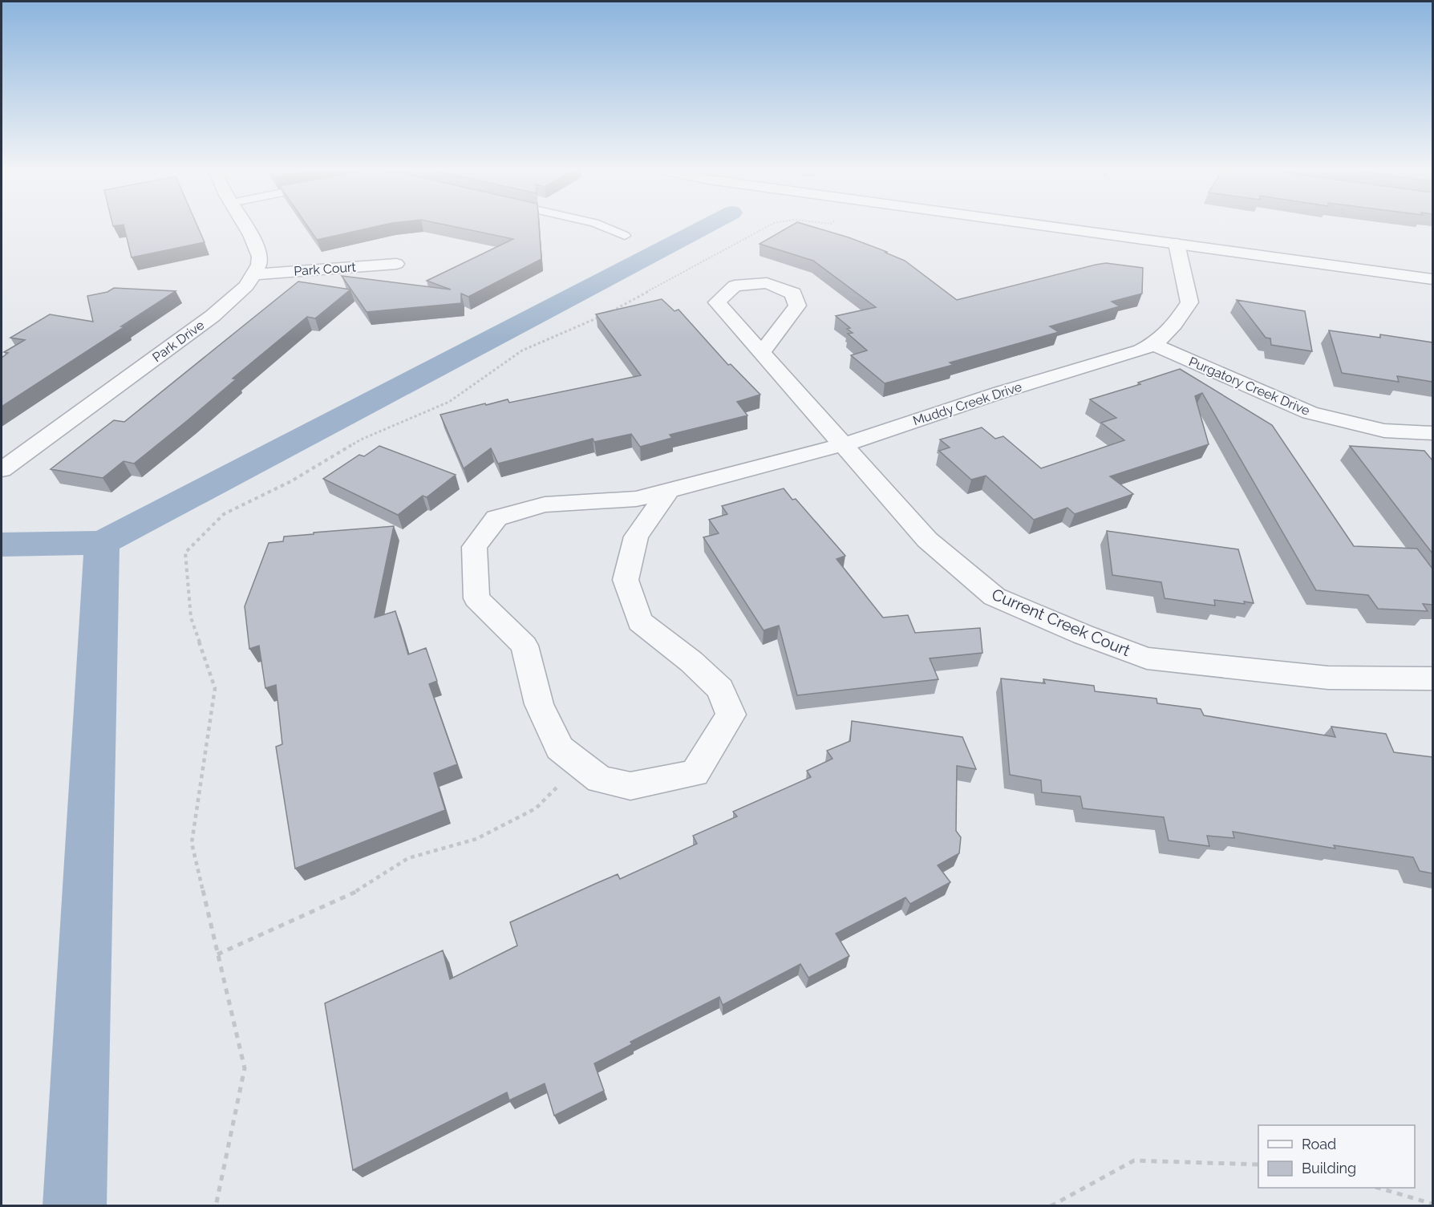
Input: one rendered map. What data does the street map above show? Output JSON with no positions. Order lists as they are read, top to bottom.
{
  "streets": {
    "street": [
      "Park Court",
      "Park Drive",
      "Purgatory Creek Drive",
      "Muddy Creek Drive",
      "Current Creek Court"
    ]
  },
  "crossings": [
    ["Park Court", "Park Drive"],
    ["Purgatory Creek Drive", "Muddy Creek Drive"],
    ["Muddy Creek Drive", "Current Creek Court"]
  ],
  "legend": ["Road", "Building"]
}
